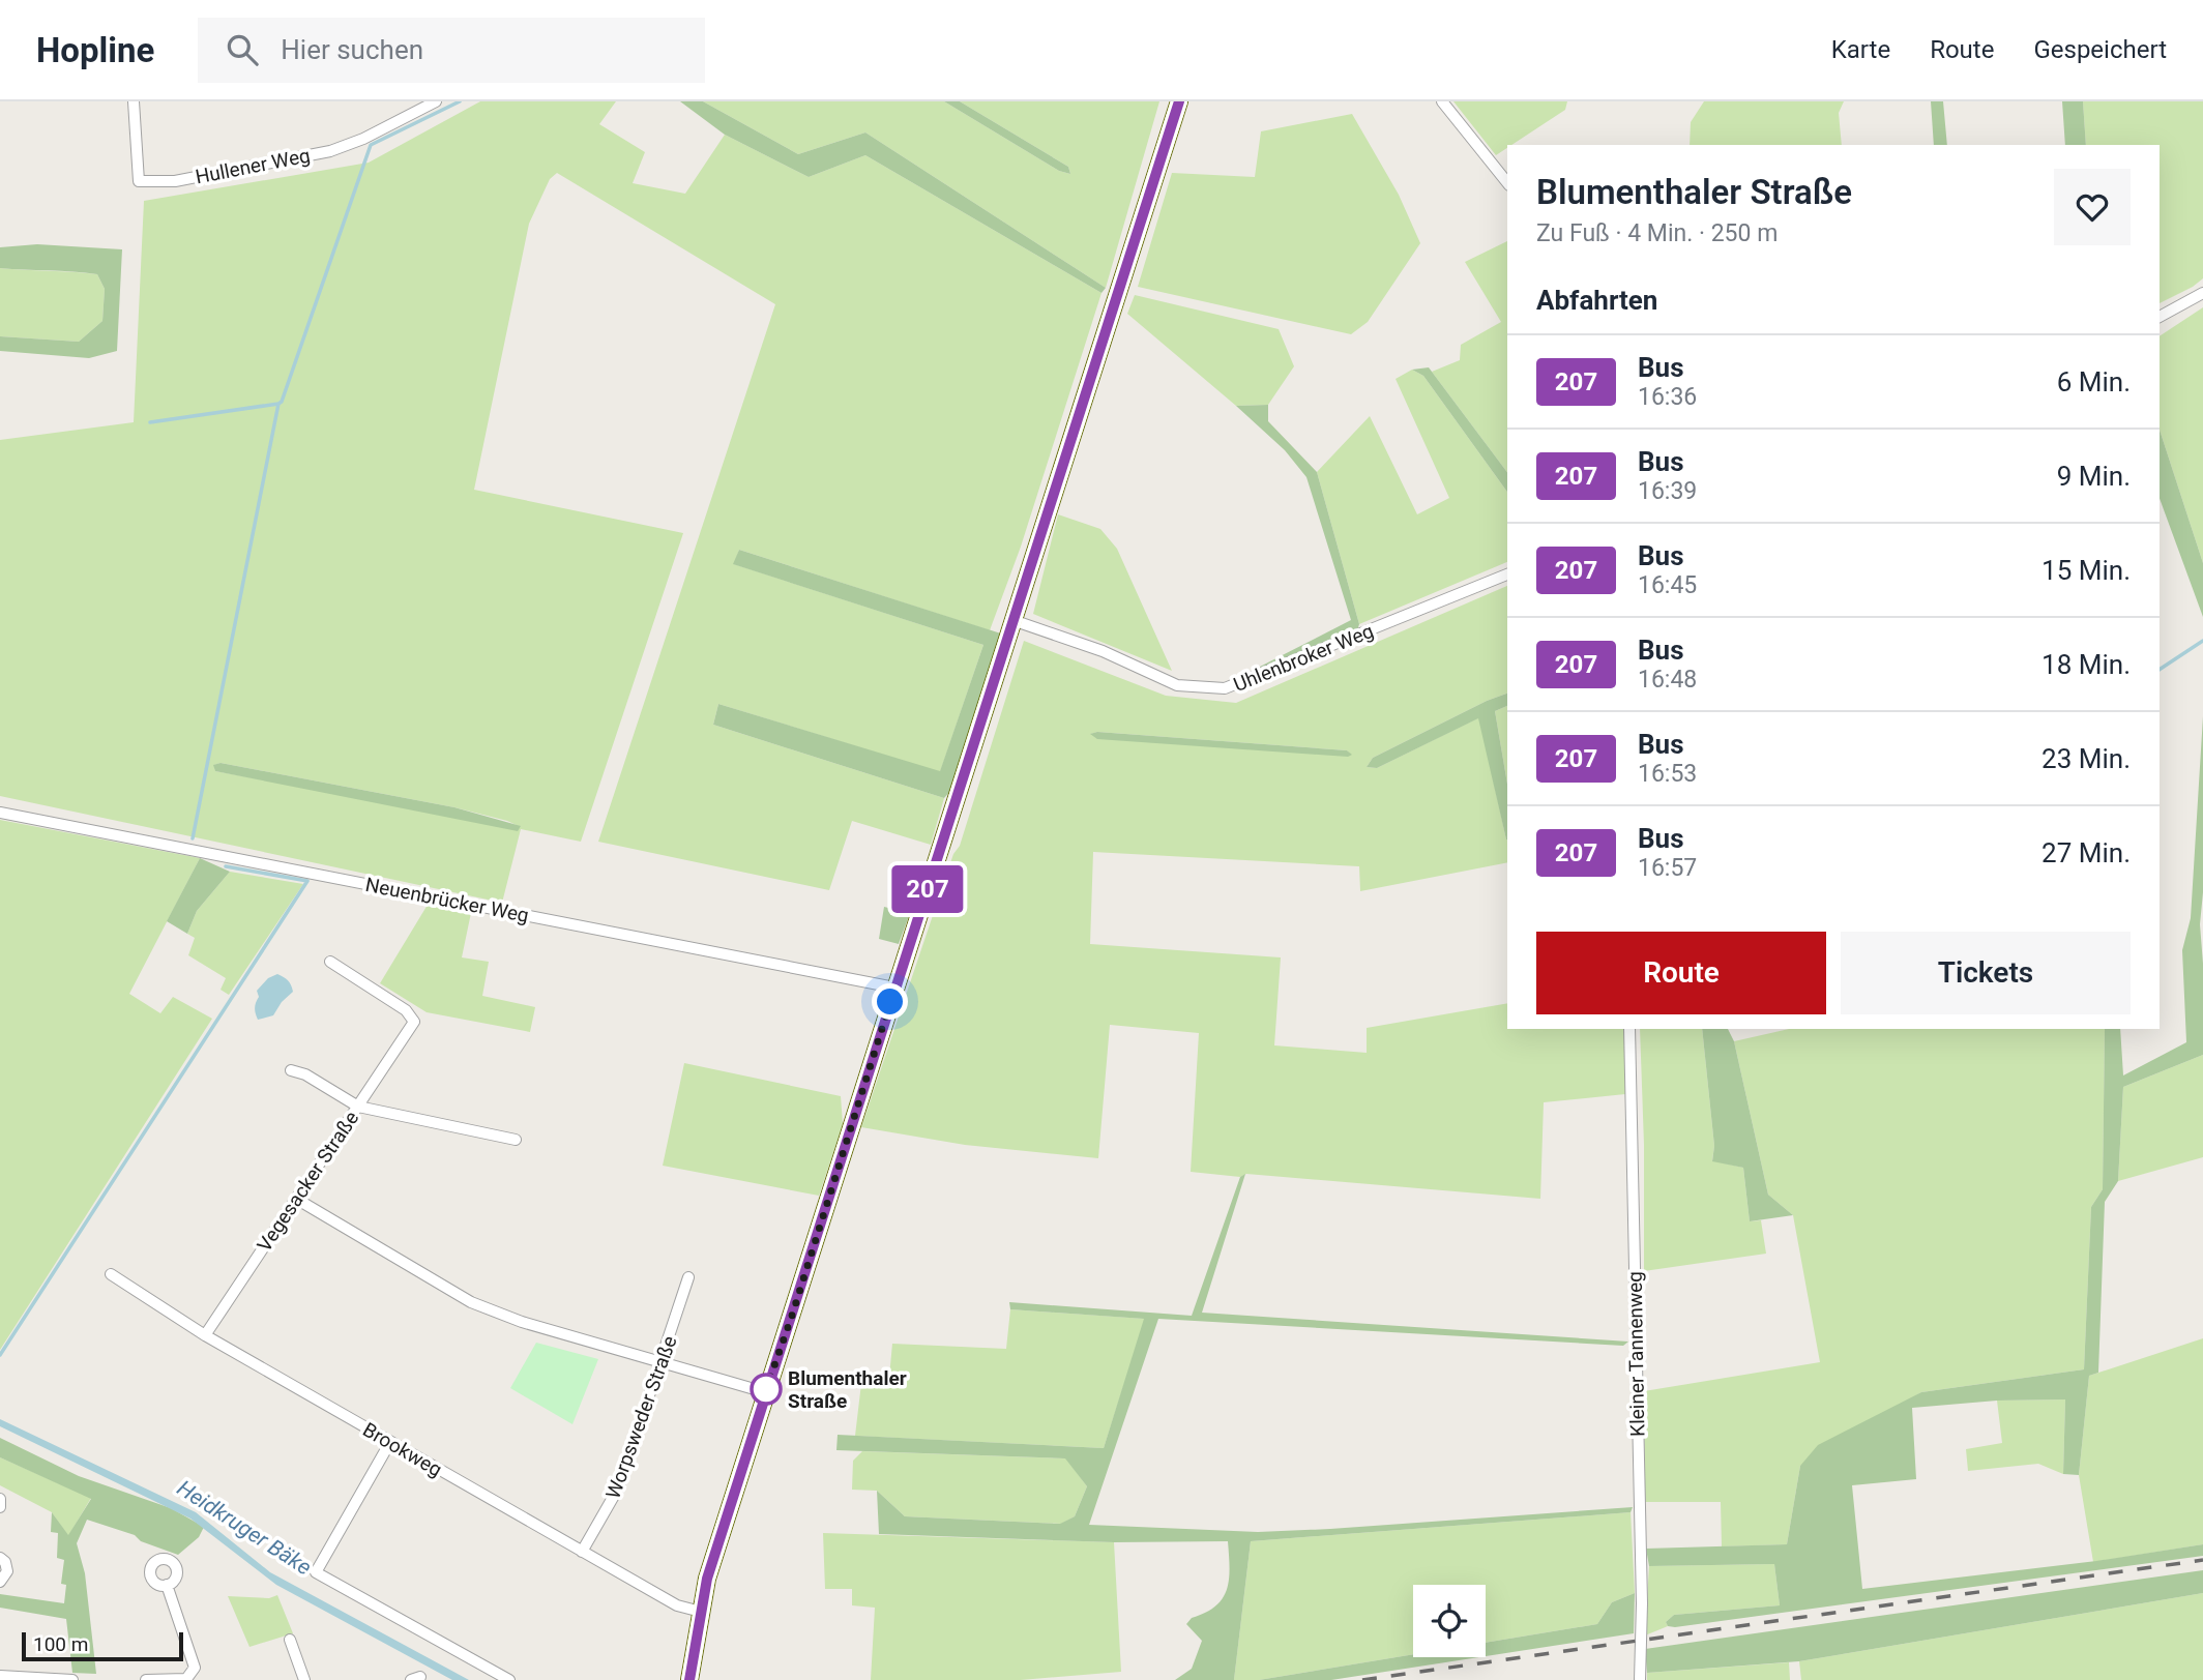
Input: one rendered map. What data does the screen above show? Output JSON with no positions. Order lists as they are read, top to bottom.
{
  "streets": {
    "street": [
      "Hullener Weg",
      "Uhlenbroker Weg",
      "Neuenbrücker Weg",
      "Vegesacker Straße",
      "Kleiner Tannenweg",
      "Worpsweder Straße",
      "Brookweg"
    ]
  },
  "crossings": [
    ["Vegesacker Straße", "Brookweg"],
    ["Worpsweder Straße", "Brookweg"]
  ],
  "water": ["Heidkruger Bäke"],
  "places": ["Blumenthaler Straße"],
  "lines": ["bus line 207"],
  "scale_bar": "100 m",
  "page": {
    "header": "Hopline",
    "search": "Hier suchen",
    "nav": ["Karte", "Route", "Gespeichert"],
    "on_map": "207",
    "heading": [
      ["Blumenthaler Straße", "Zu Fuß · 4 Min. · 250 m"],
      "Abfahrten"
    ],
    "list": [
      {
        "mark": "207",
        "name": "Bus",
        "note": "16:36",
        "value": "6 Min."
      },
      {
        "mark": "207",
        "name": "Bus",
        "note": "16:39",
        "value": "9 Min."
      },
      {
        "mark": "207",
        "name": "Bus",
        "note": "16:45",
        "value": "15 Min."
      },
      {
        "mark": "207",
        "name": "Bus",
        "note": "16:48",
        "value": "18 Min."
      },
      {
        "mark": "207",
        "name": "Bus",
        "note": "16:53",
        "value": "23 Min."
      },
      {
        "mark": "207",
        "name": "Bus",
        "note": "16:57",
        "value": "27 Min."
      }
    ],
    "buttons": ["Route", "Tickets"],
    "scale": "100 m"
  }
}
